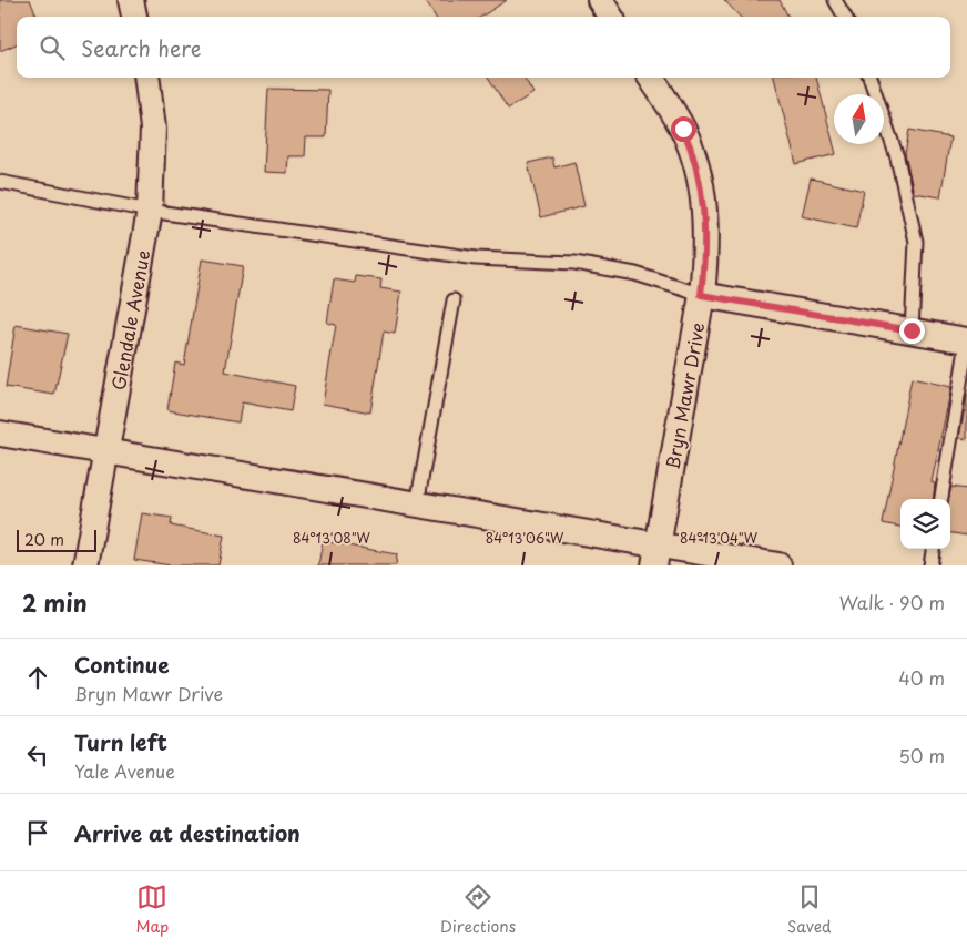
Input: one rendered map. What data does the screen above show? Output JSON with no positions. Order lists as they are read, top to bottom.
{
  "streets": {
    "street": ["Glendale Avenue", "Bryn Mawr Drive"]
  },
  "scale_bar": "20 m",
  "north": "top",
  "page": {
    "search": "Search here",
    "scale": "20 m",
    "heading": ["2 min", "Walk · 90 m"],
    "list": [
      ["Continue", "Bryn Mawr Drive", "40 m"],
      ["Turn left", "Yale Avenue", "50 m"],
      "Arrive at destination"
    ],
    "nav": ["Map", "Directions", "Saved"]
  },
  "coordinates": ["84°13'08\"W", "84°13'06\"W", "84°13'04\"W"]
}
